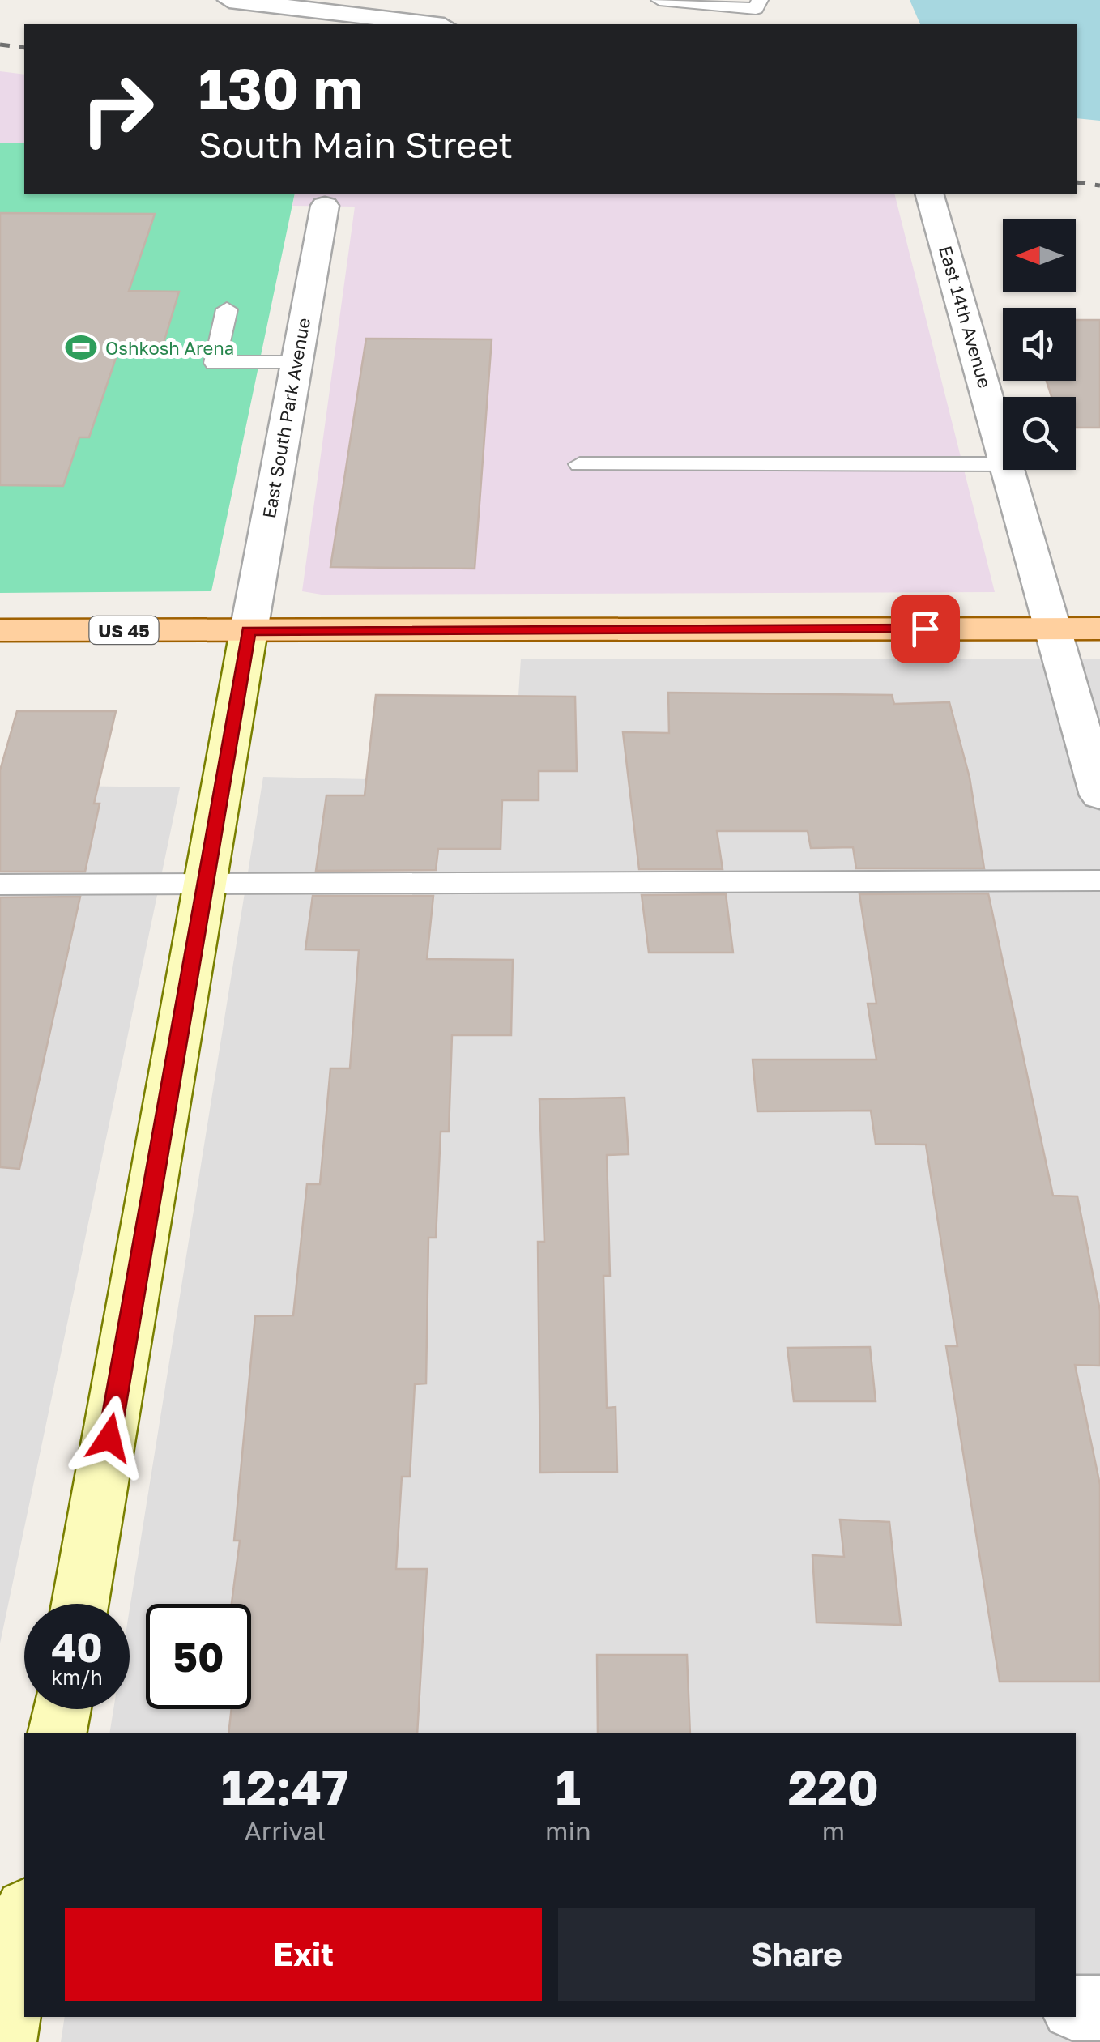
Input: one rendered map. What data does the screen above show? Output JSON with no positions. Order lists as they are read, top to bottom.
{
  "streets": {
    "main road": ["US 45"],
    "street": ["East 14th Avenue", "East South Park Avenue"]
  },
  "crossings": [
    ["East 14th Avenue", "US 45"],
    ["East South Park Avenue", "US 45"]
  ],
  "places": {
    "sports": ["Oshkosh Arena"]
  },
  "north": "left",
  "page": {
    "turn": ["130 m", "South Main Street"],
    "speed": "40 km/h",
    "limit": "50",
    "eta": [
      "12:47",
      "Arrival",
      "1",
      "min",
      "220",
      "m"
    ],
    "buttons": ["Exit", "Share"]
  }
}
